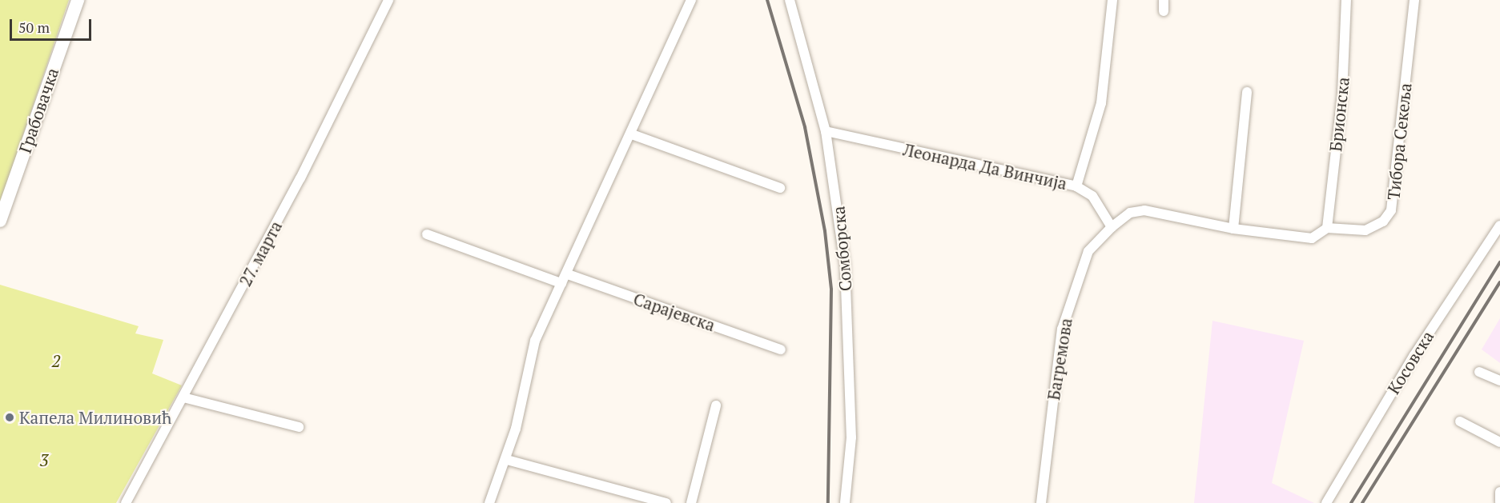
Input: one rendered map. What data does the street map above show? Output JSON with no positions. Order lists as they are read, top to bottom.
{
  "streets": {
    "street": [
      "Грабовачка",
      "Брионска",
      "Тибора Секеља",
      "Леонарда Да Винчија",
      "Сомборска",
      "27. марта",
      "Сарајевска",
      "Багремова",
      "Косовска"
    ]
  },
  "crossings": [
    ["Брионска", "Тибора Секеља"],
    ["Леонарда Да Винчија", "Сомборска"],
    ["Леонарда Да Винчија", "Багремова"]
  ],
  "parks": ["2", "3"],
  "places": ["Капела Милиновић"],
  "scale_bar": "50 m"
}
